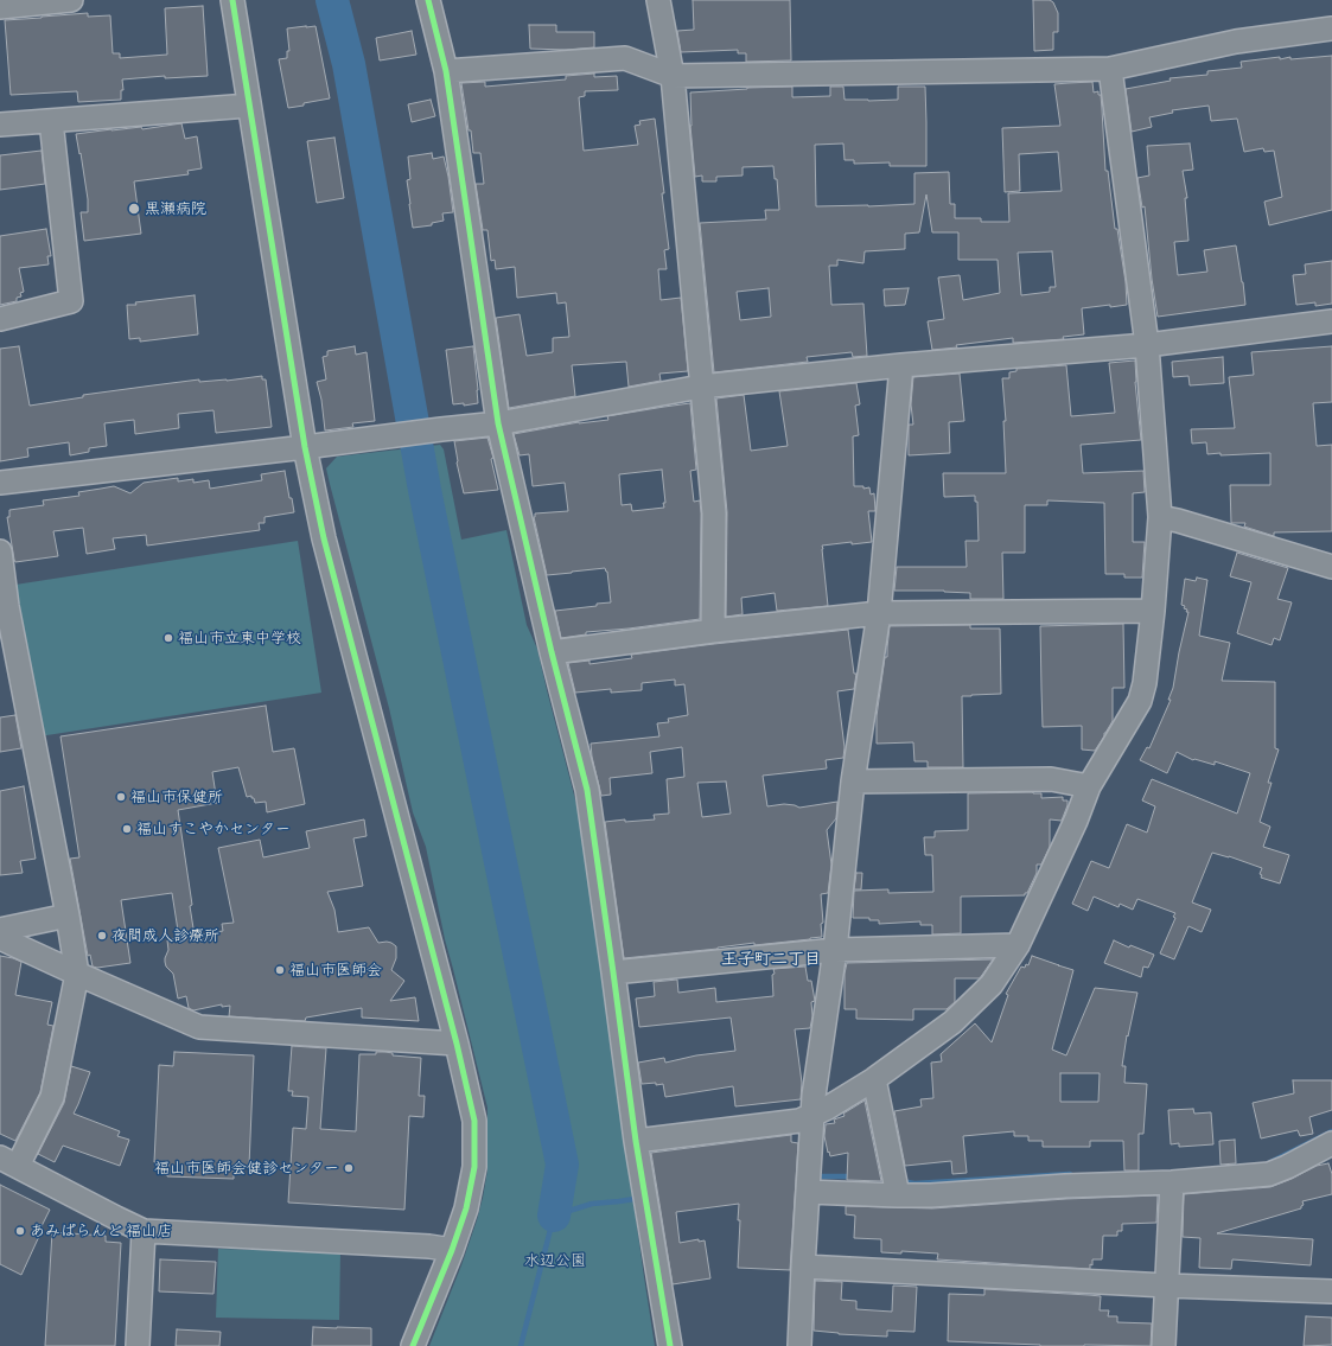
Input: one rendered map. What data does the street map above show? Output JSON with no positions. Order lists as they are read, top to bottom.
{
  "districts": ["王子町二丁目"],
  "parks": ["水辺公園"],
  "places": [
    "黒瀬病院",
    "福山市立東中学校",
    "福山市保健所",
    "福山すこやかセンター",
    "夜間成人診療所",
    "福山市医師会",
    "福山市医師会健診センター",
    "あみぱらんど 福山店"
  ]
}
